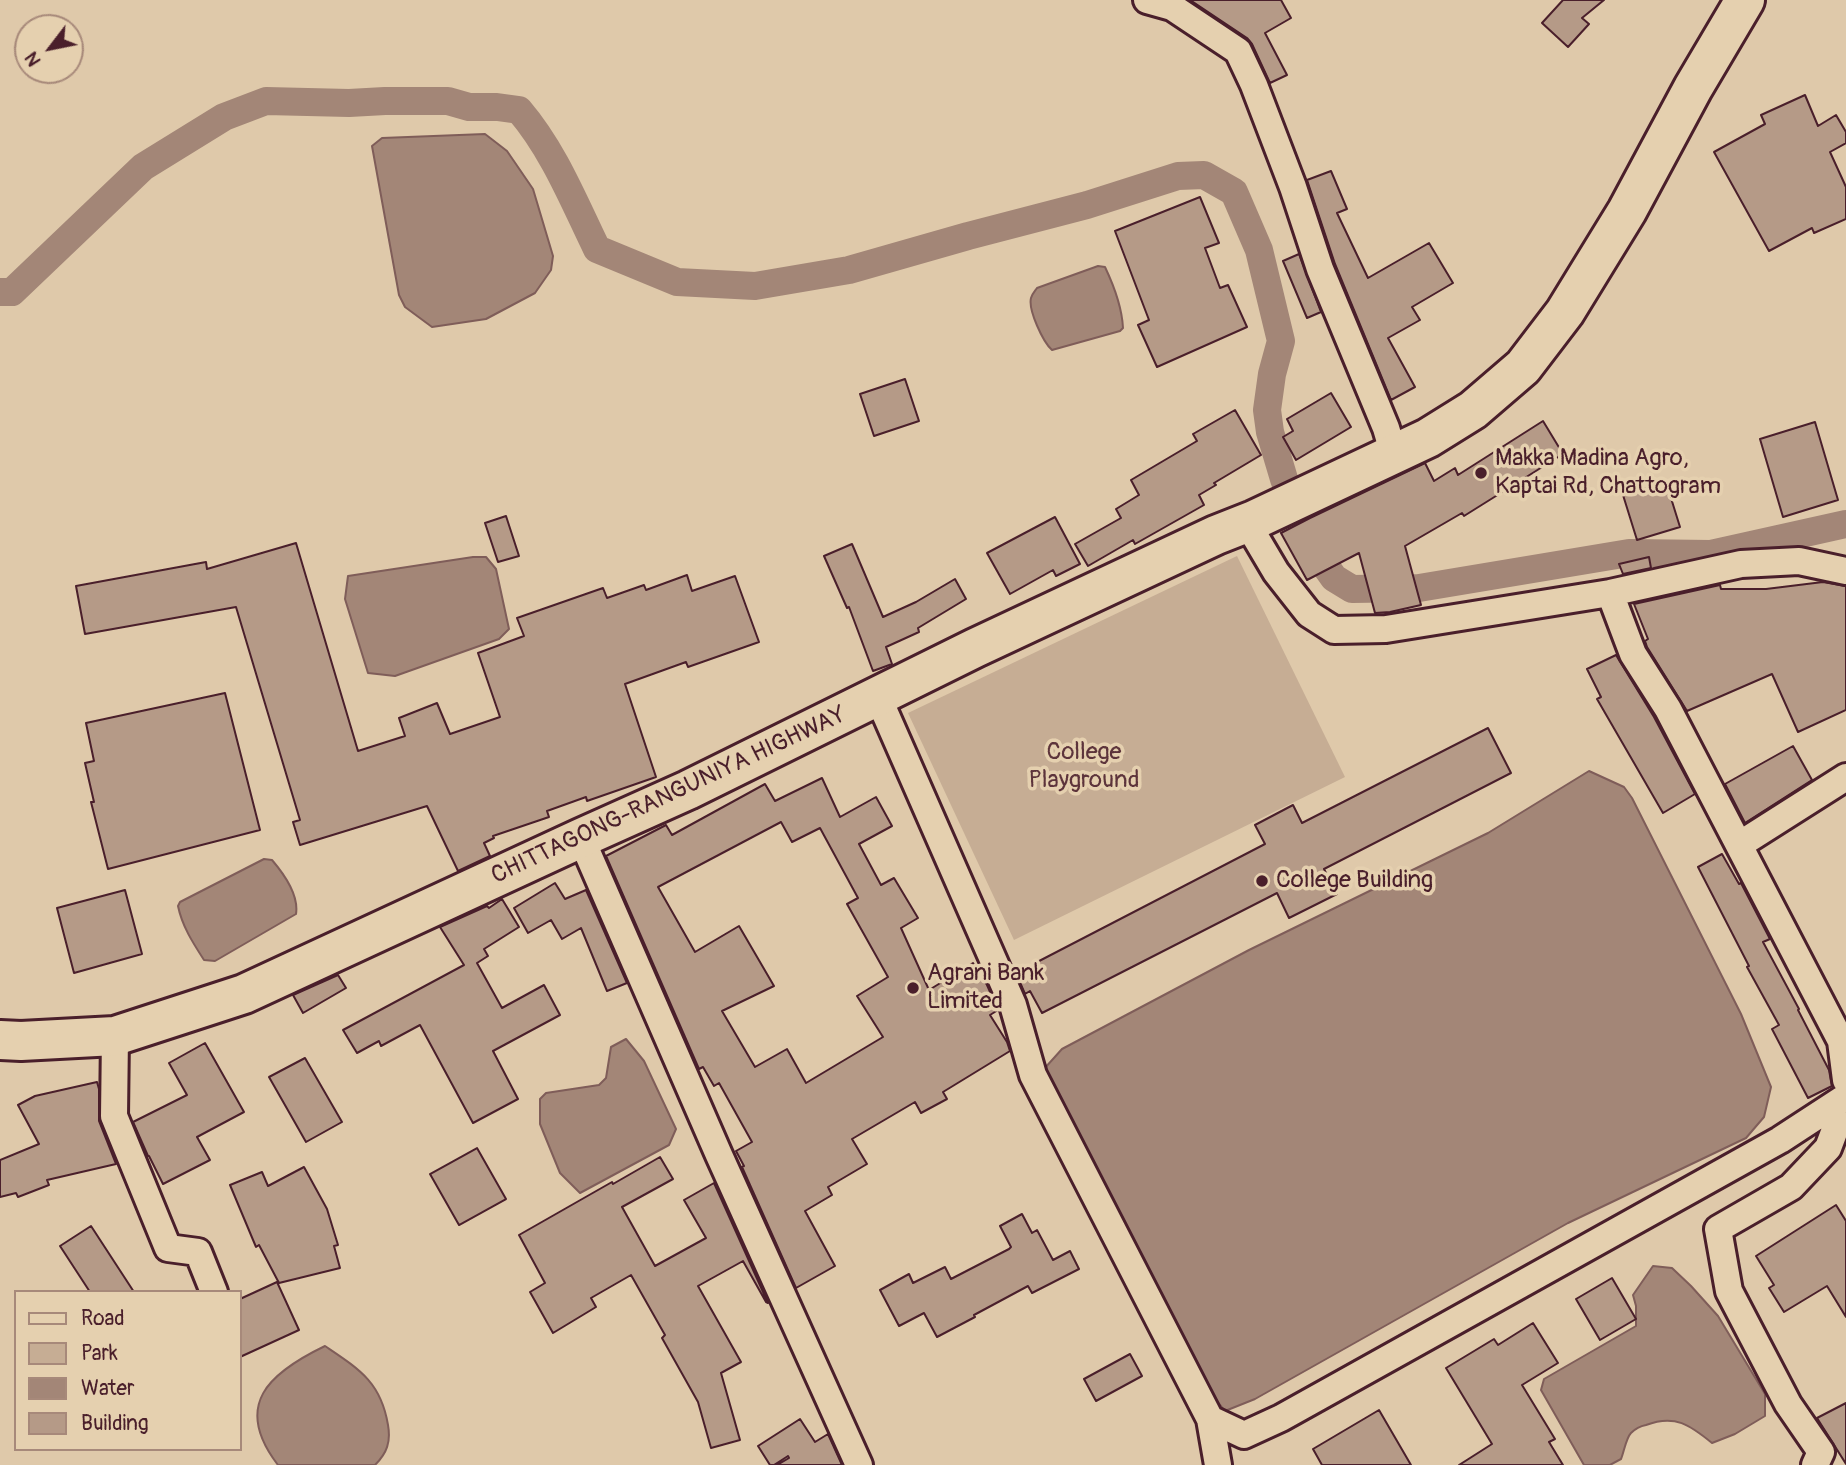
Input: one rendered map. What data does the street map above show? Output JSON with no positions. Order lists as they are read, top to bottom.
{
  "streets": {
    "main road": ["CHITTAGONG-RANGUNIYA HIGHWAY"]
  },
  "parks": ["College Playground"],
  "places": ["Makka Madina Agro, Kaptai Rd, Chattogram", "College Building", "Agrani Bank Limited"],
  "legend": [
    "Road",
    "Park",
    "Water",
    "Building"
  ],
  "north": "bottom left"
}
